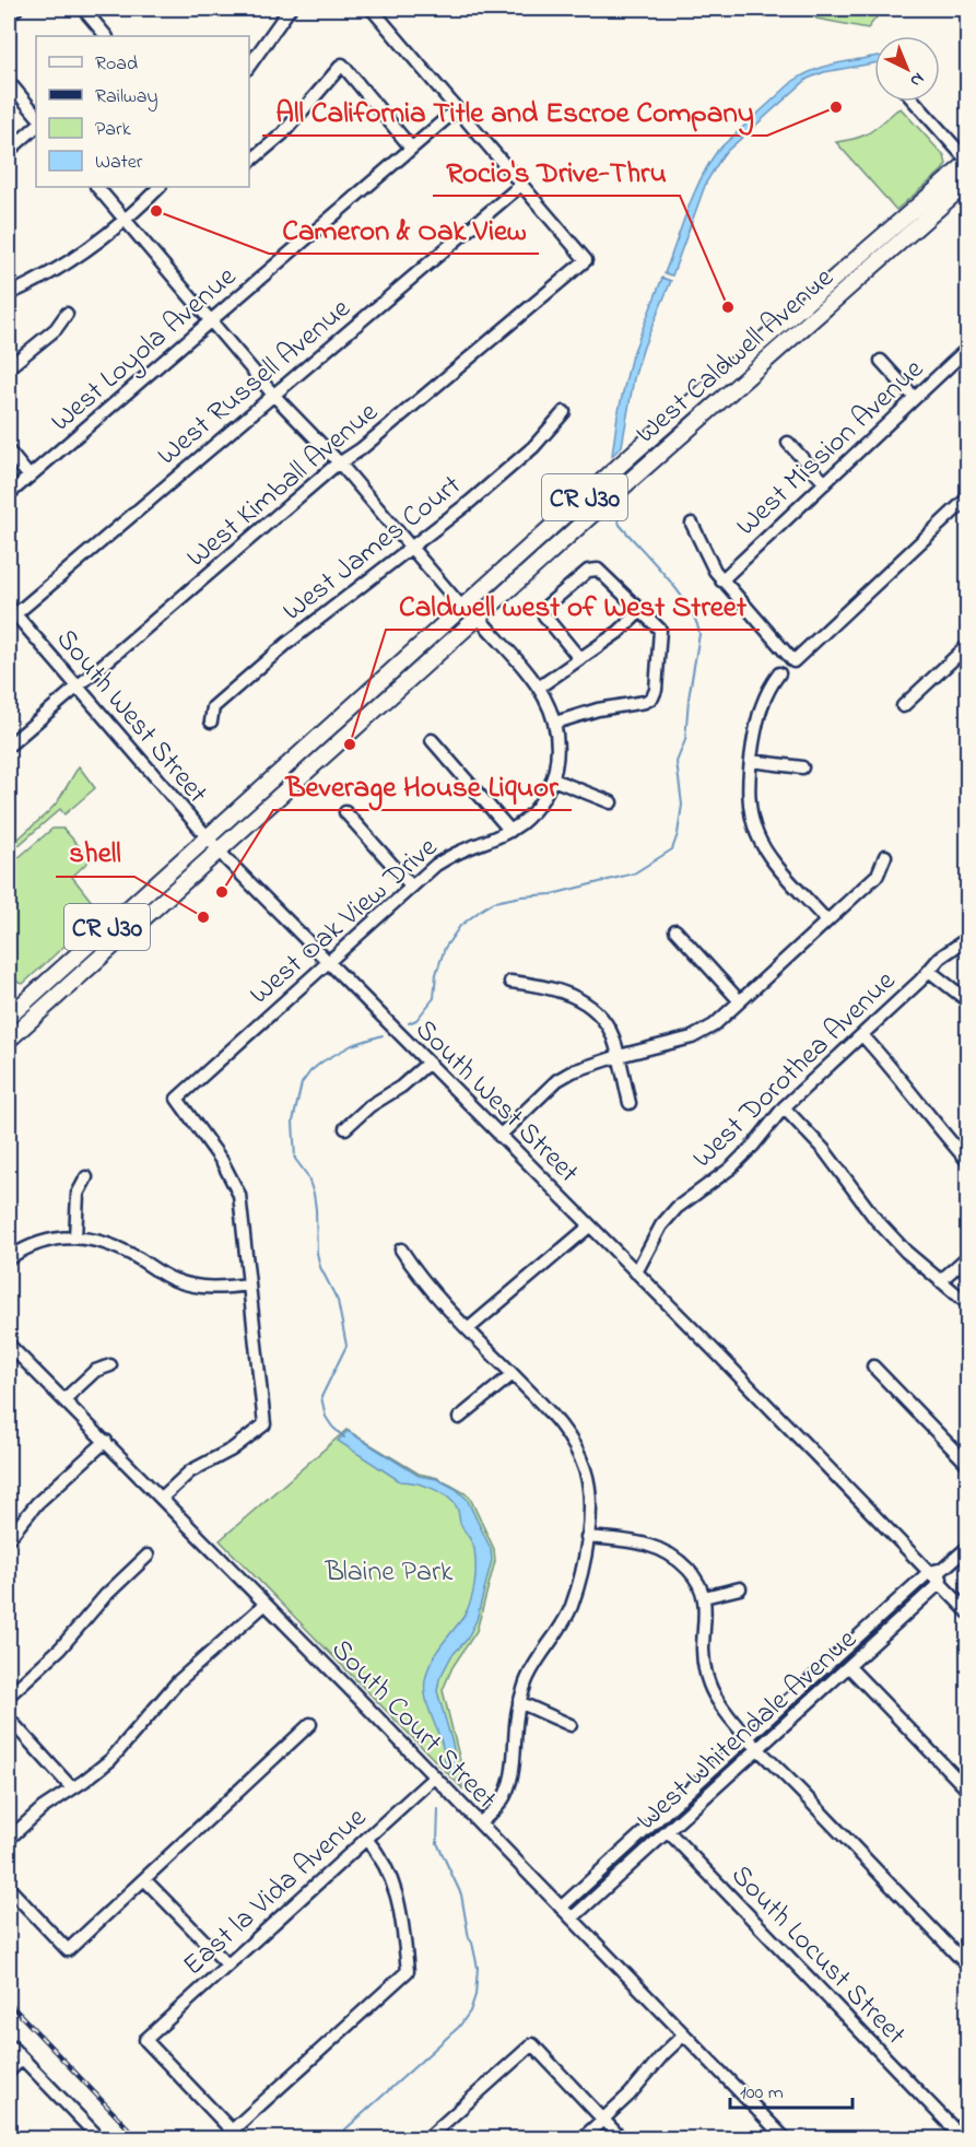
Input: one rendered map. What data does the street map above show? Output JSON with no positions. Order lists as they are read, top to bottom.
{
  "streets": {
    "main road": ["West Caldwell Avenue", "CR J30"],
    "street": [
      "West Loyola Avenue",
      "West Russell Avenue",
      "West Mission Avenue",
      "West Kimball Avenue",
      "West James Court",
      "South West Street",
      "West Oak View Drive",
      "West Dorothea Avenue",
      "South Court Street",
      "West Whitendale Avenue",
      "East la Vida Avenue",
      "South Locust Street"
    ]
  },
  "crossings": [
    ["West Caldwell Avenue", "South West Street"],
    ["West Caldwell Avenue", "West Oak View Drive"],
    ["West Russell Avenue", "West Kimball Avenue"],
    ["West Russell Avenue", "South West Street"],
    ["West Kimball Avenue", "South West Street"],
    ["South West Street", "West Oak View Drive"],
    ["South West Street", "West Dorothea Avenue"],
    ["South West Street", "West Whitendale Avenue"],
    ["South Court Street", "West Whitendale Avenue"],
    ["South Court Street", "East la Vida Avenue"],
    ["West Whitendale Avenue", "South Locust Street"]
  ],
  "parks": ["Blaine Park"],
  "places": [
    "All California Title and Escroe Company",
    "Cameron & Oak View",
    "Rocio's Drive-Thru",
    "Caldwell west of West Street",
    "Beverage House Liquor",
    "shell"
  ],
  "legend": [
    "Road",
    "Railway",
    "Park",
    "Water"
  ],
  "scale_bar": "100 m",
  "north": "bottom right"
}
